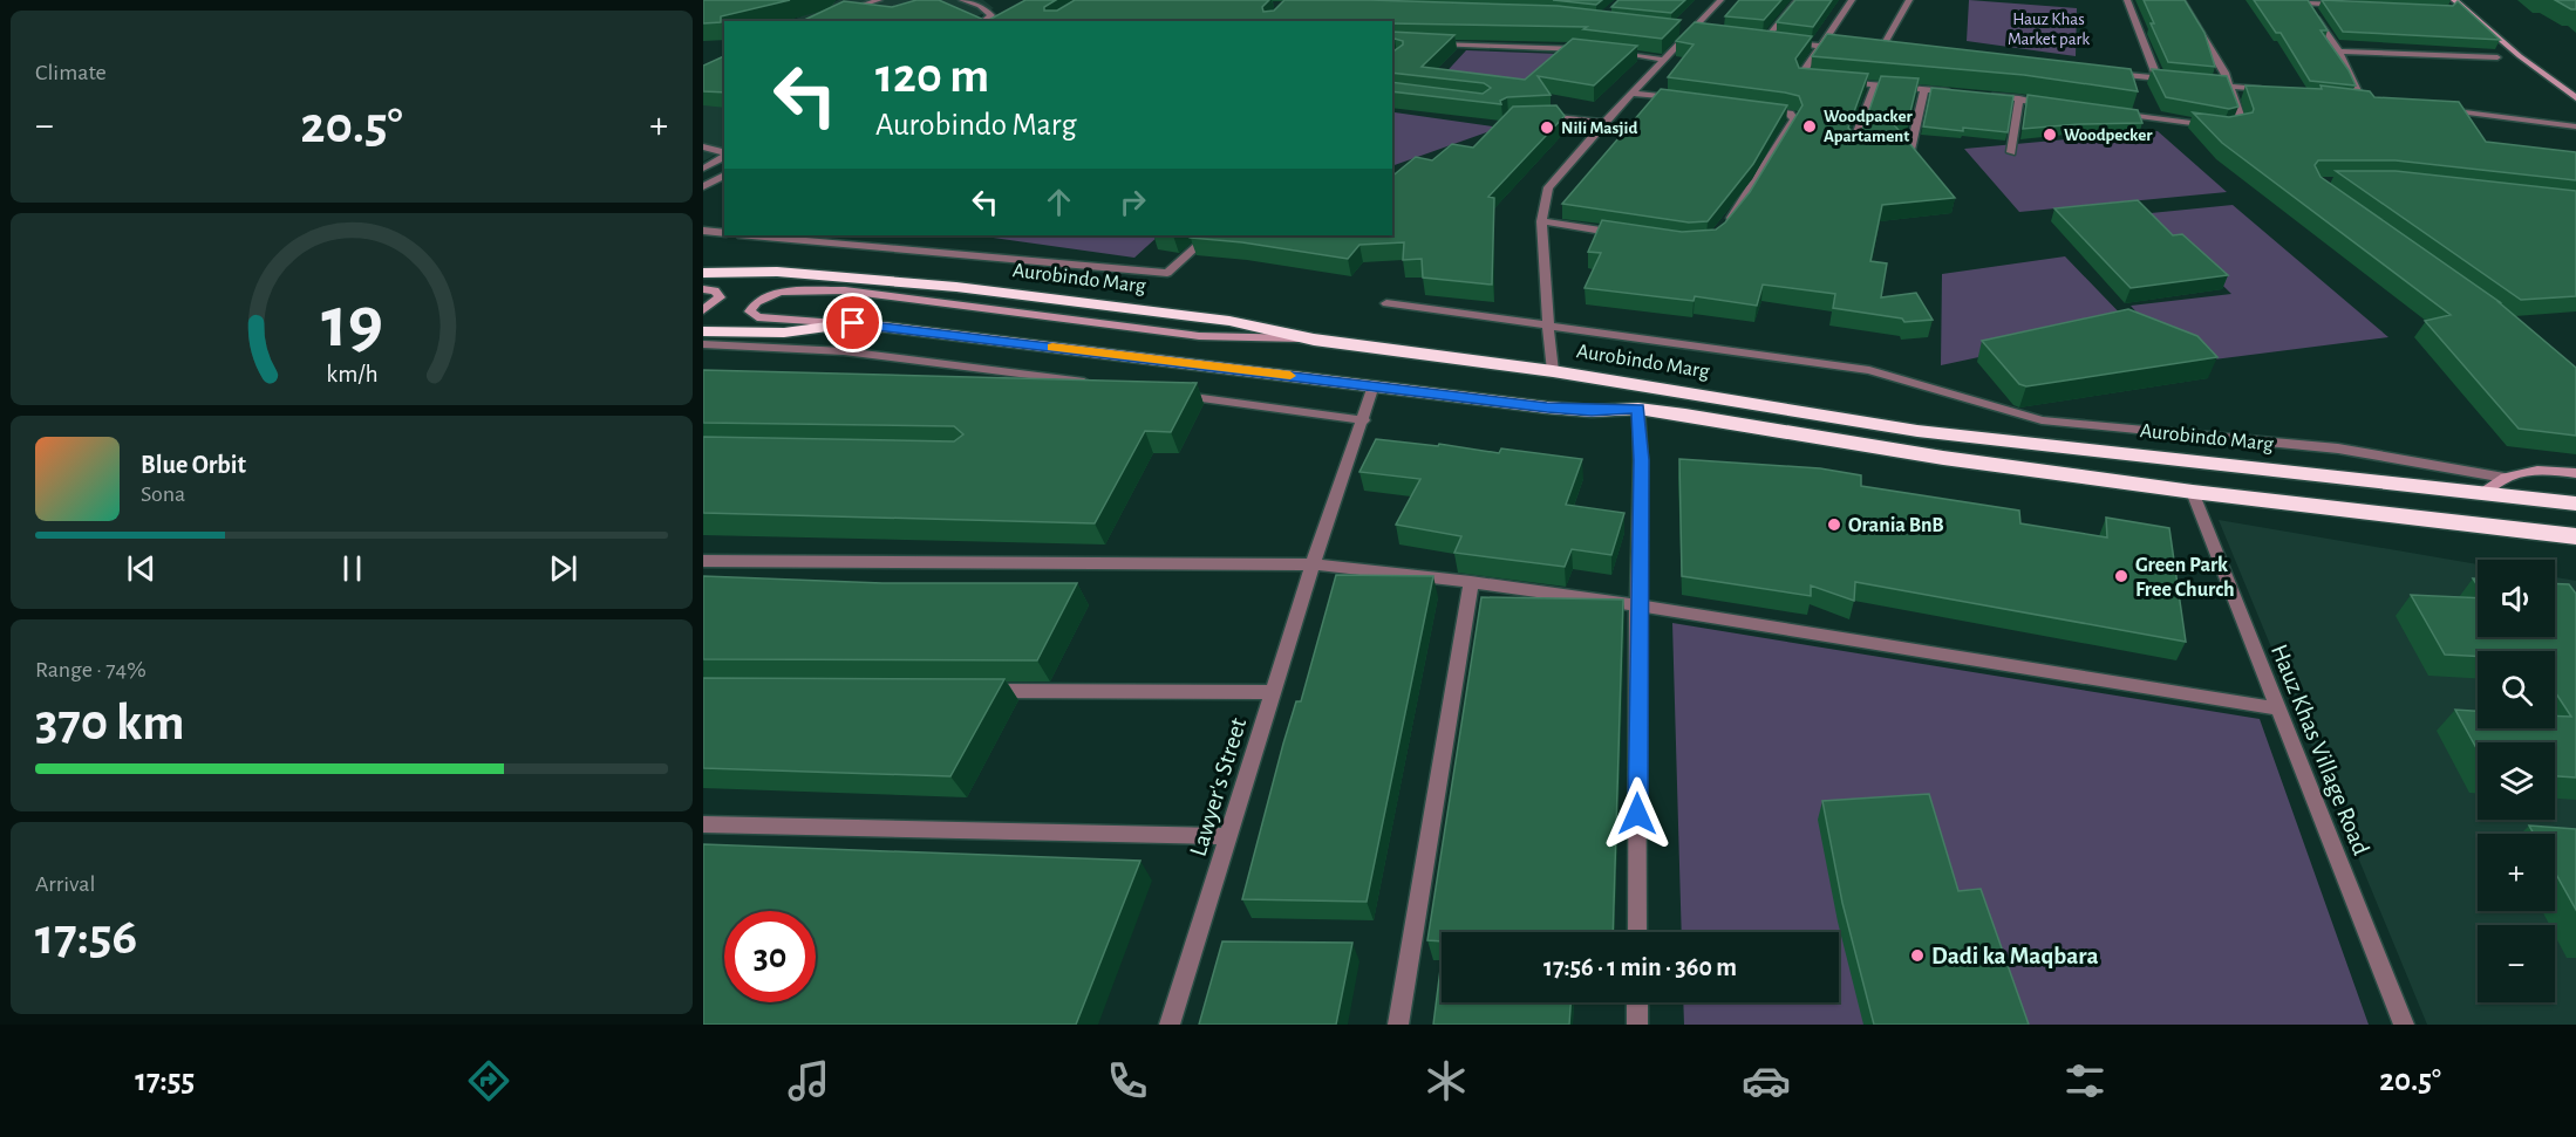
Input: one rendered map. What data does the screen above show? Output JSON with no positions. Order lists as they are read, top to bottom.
{
  "streets": {
    "highway": ["Aurobindo Marg"],
    "street": ["Hauz Khas Village Road", "Lawyer's Street"]
  },
  "parks": ["Hauz Khas Market park"],
  "places": [
    "Woodpacker Apartament",
    "Nili Masjid",
    "Woodpecker",
    "Orania BnB",
    "Green Park Free Church",
    "Dadi ka Maqbara"
  ],
  "page": {
    "tile": [
      "Climate",
      ["Range · 74%", "370 km"],
      ["Arrival", "17:56"]
    ],
    "turn": ["120 m", "Aurobindo Marg"],
    "heat": ["−", "20.5°", "+"],
    "song": ["Blue Orbit", "Sona"],
    "map_buttons": ["+", "−"],
    "limit": "30",
    "trip": "17:56 · 1 min · 360 m",
    "tabs": ["17:55", "20.5°"],
    "gauge": ["19", "km/h"]
  }
}
